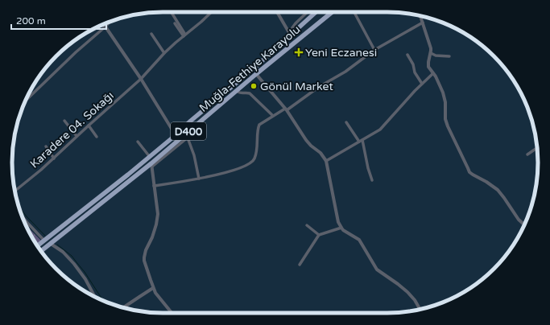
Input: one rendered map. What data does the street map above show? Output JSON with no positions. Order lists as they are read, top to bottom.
{
  "streets": {
    "highway": ["Muğla-Fethiye Karayolu", "D400"],
    "street": ["Karadere 04. Sokağı"]
  },
  "places": {
    "health": ["Yeni Eczanesi"],
    "other": ["Gönül Market"]
  },
  "scale_bar": "200 m"
}
